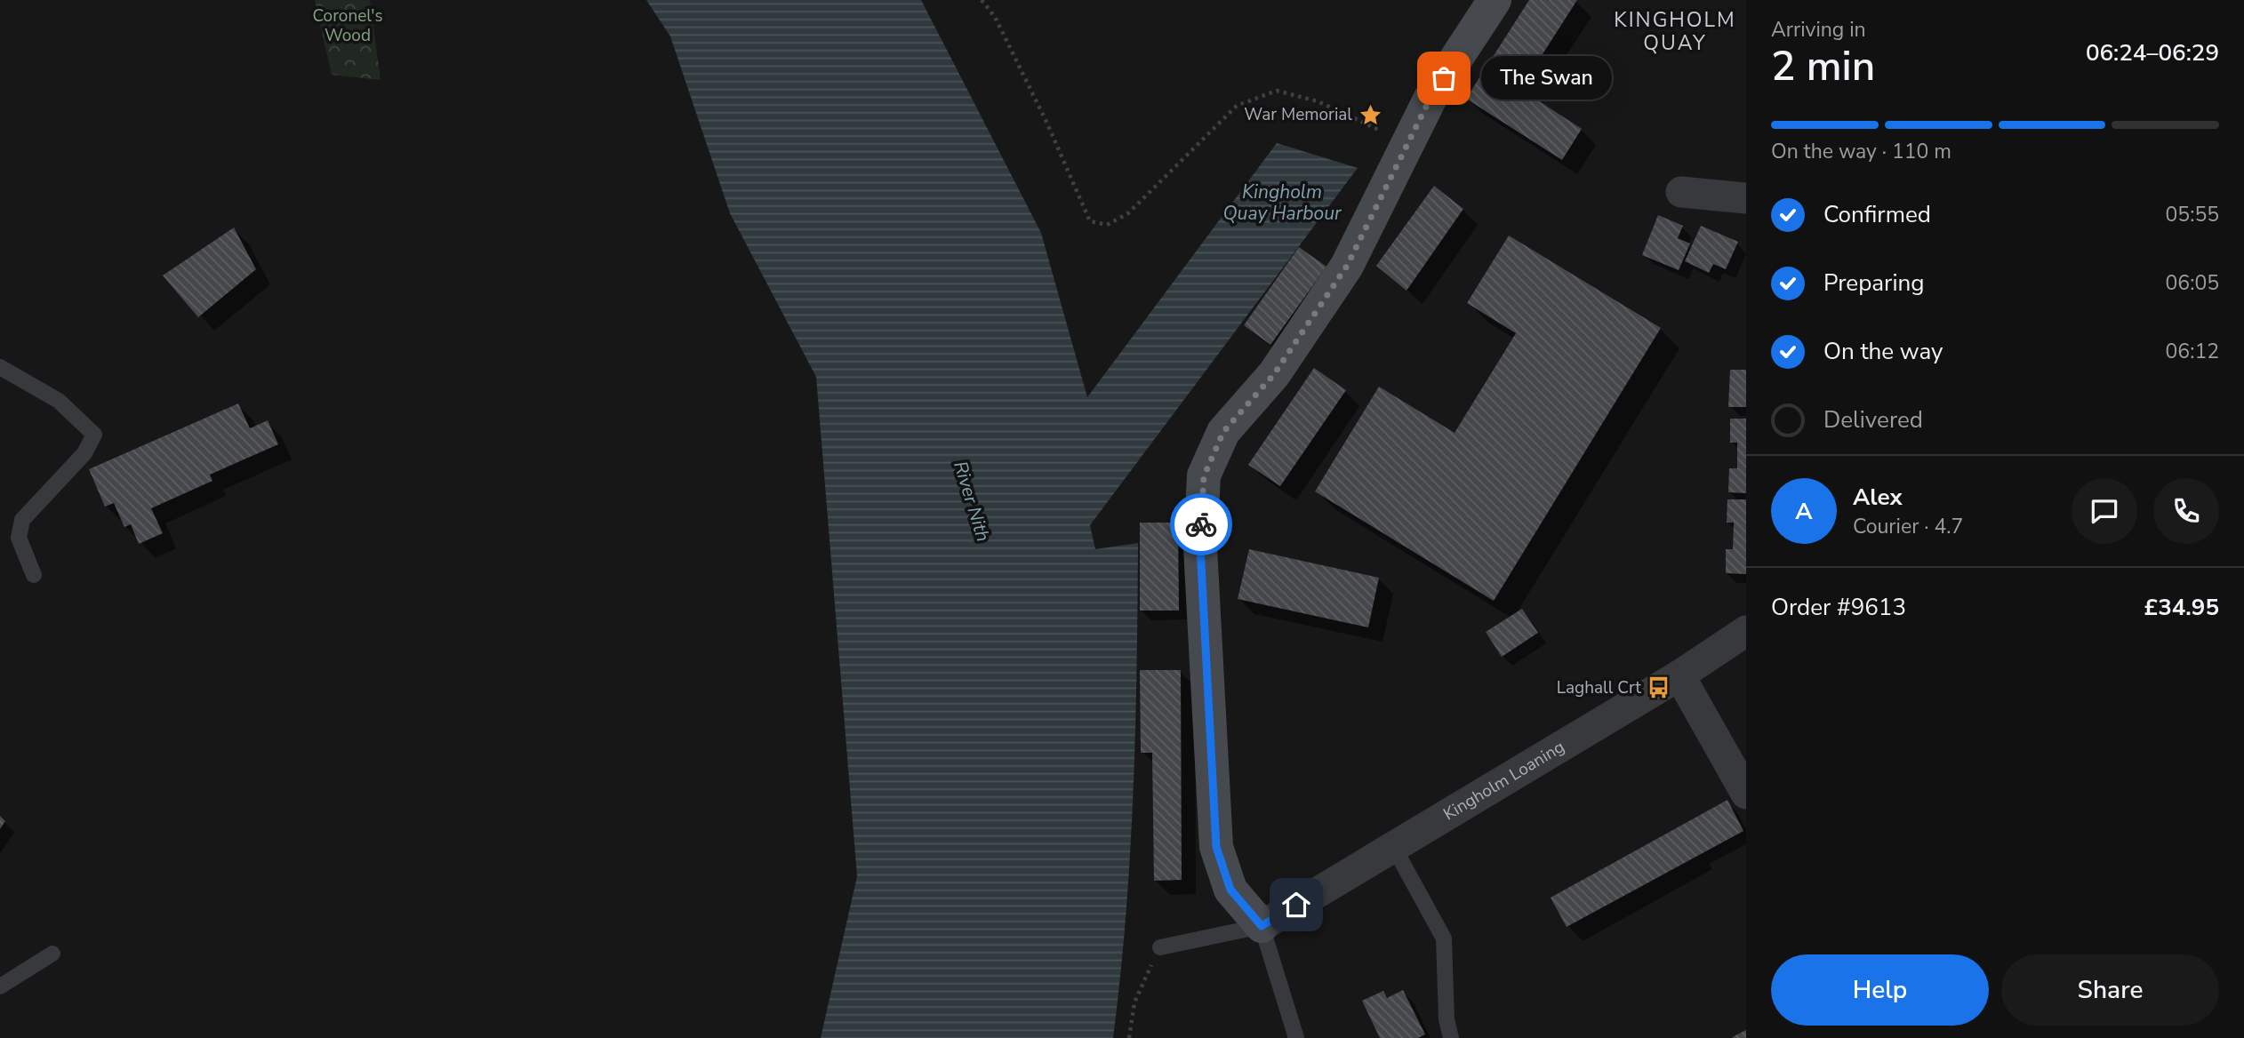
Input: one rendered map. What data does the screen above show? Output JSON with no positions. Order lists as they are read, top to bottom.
{
  "streets": {
    "street": ["Kingholm Loaning"]
  },
  "districts": ["KINGHOLM QUAY"],
  "water": ["Kingholm Quay Harbour", "River Nith"],
  "parks": ["Coronel's Wood"],
  "places": {
    "other": ["The Swan"],
    "place": ["War Memorial"],
    "bus stop": ["Laghall Crt"]
  },
  "page": {
    "heading": ["2 min", "Arriving in", "06:24–06:29"],
    "panel": [
      "Alex",
      "Courier · 4.7",
      "Order #9613",
      "£34.95"
    ],
    "bubble": "The Swan",
    "bar": "On the way · 110 m",
    "list": [
      ["Confirmed", "05:55"],
      ["Preparing", "06:05"],
      ["On the way", "06:12"],
      "Delivered"
    ],
    "round": "A",
    "buttons": ["Help", "Share"]
  }
}
